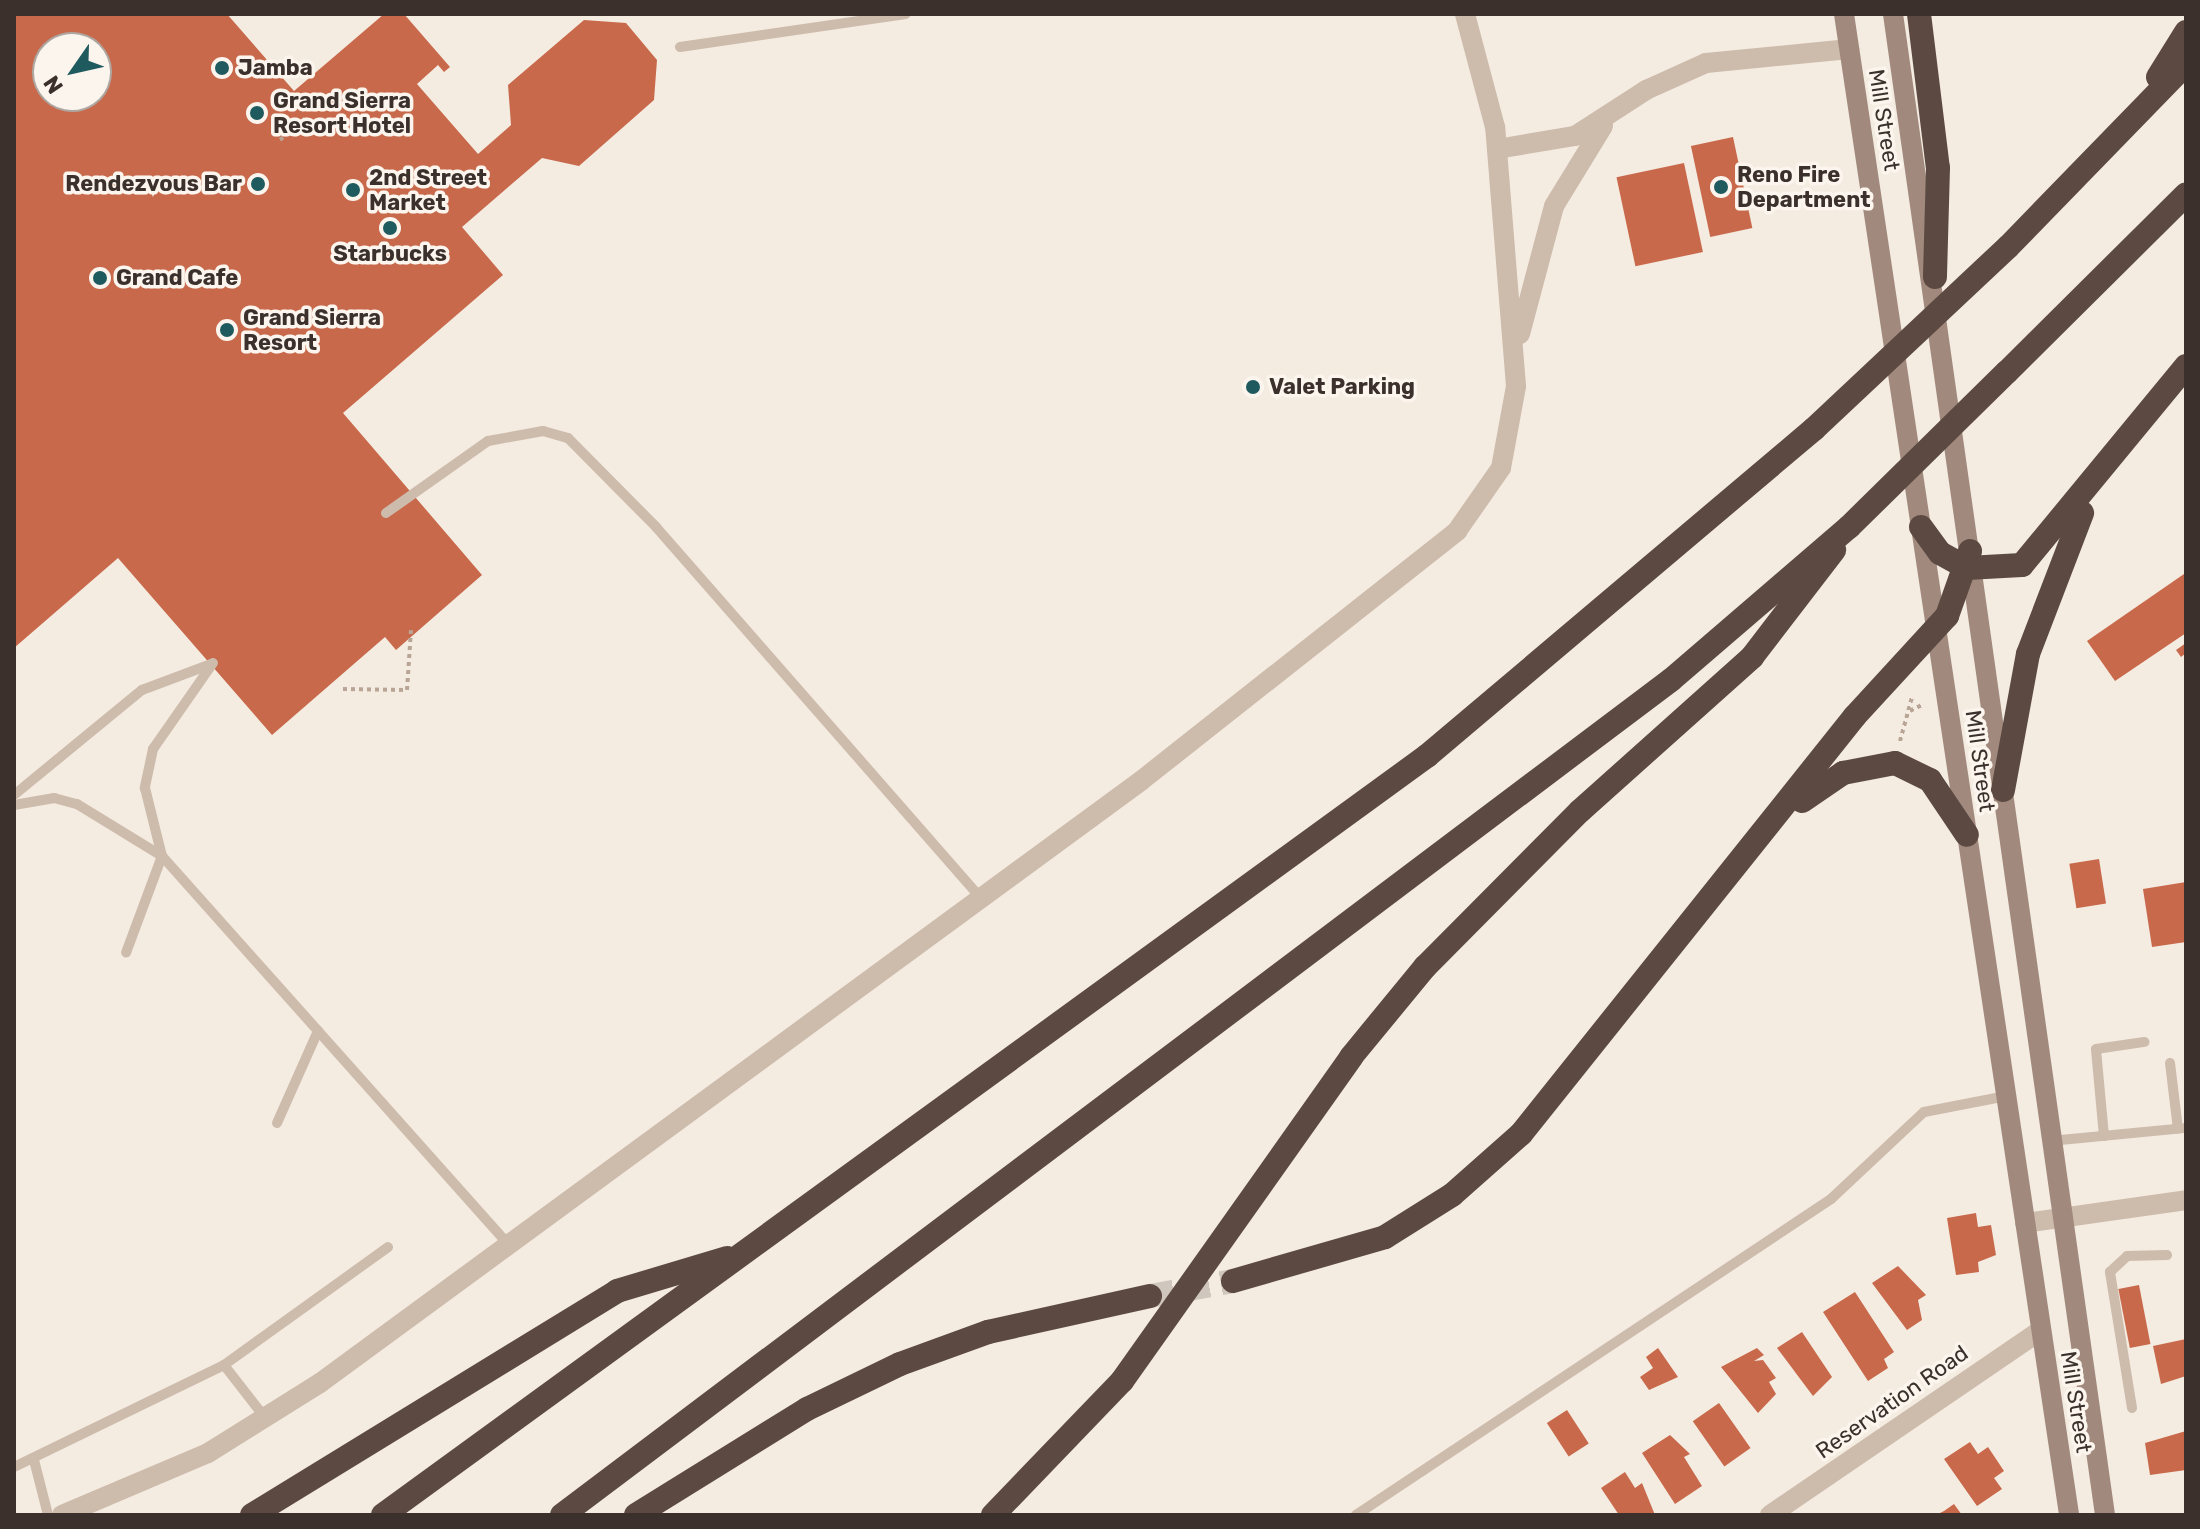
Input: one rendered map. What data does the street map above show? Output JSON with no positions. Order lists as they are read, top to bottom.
{
  "streets": {
    "main road": ["Mill Street"],
    "street": ["Reservation Road"]
  },
  "crossings": [
    ["Mill Street", "Reservation Road"]
  ],
  "places": [
    "Jamba",
    "Grand Sierra Resort Hotel",
    "Rendezvous Bar",
    "Reno Fire Department",
    "2nd Street Market",
    "Starbucks",
    "Grand Cafe",
    "Grand Sierra Resort",
    "Valet Parking"
  ],
  "north": "bottom left"
}
